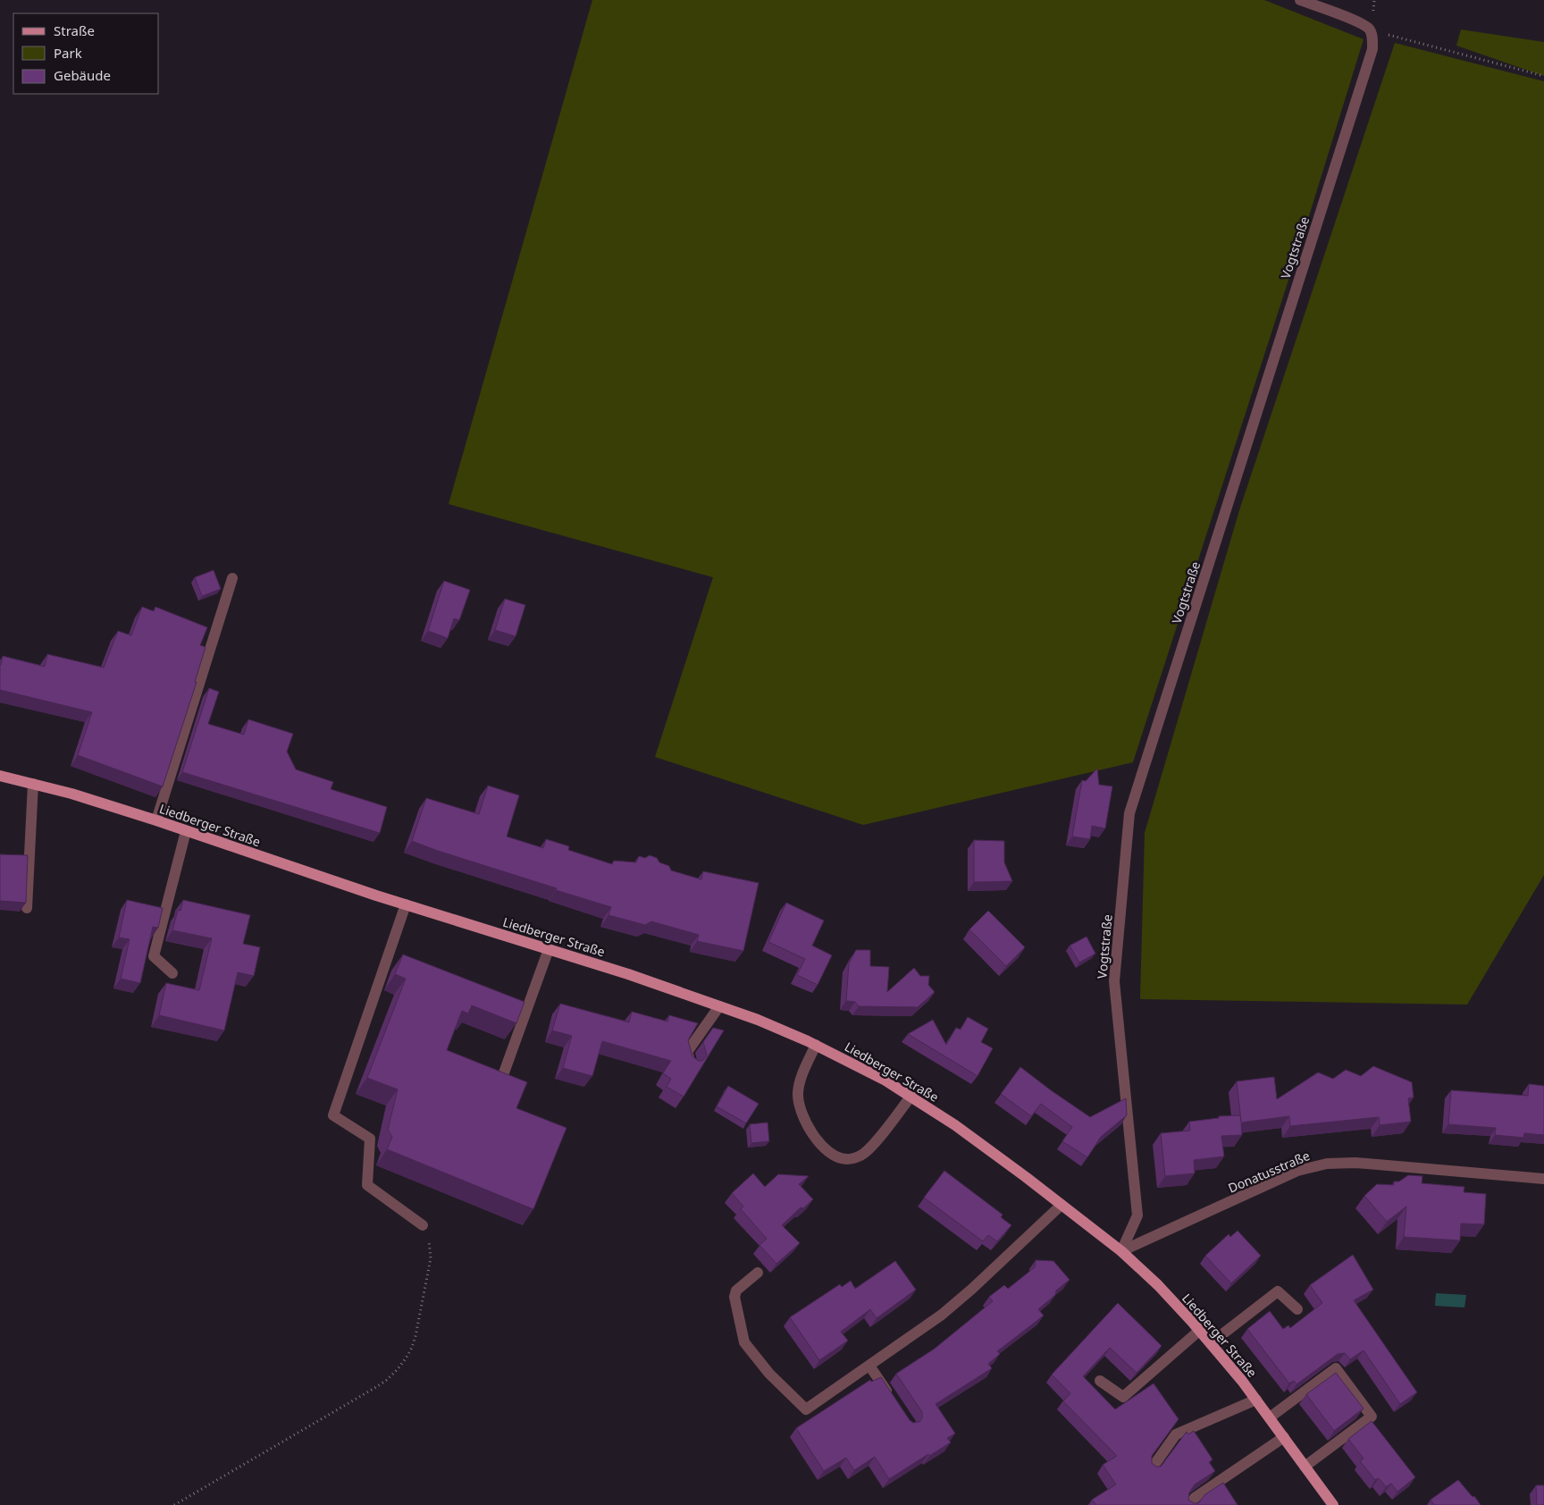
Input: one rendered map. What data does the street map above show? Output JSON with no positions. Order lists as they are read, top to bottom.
{
  "streets": {
    "main road": ["Liedberger Straße"],
    "street": ["Vogtstraße", "Donatusstraße"]
  },
  "crossings": [
    ["Vogtstraße", "Liedberger Straße"],
    ["Vogtstraße", "Donatusstraße"],
    ["Liedberger Straße", "Donatusstraße"]
  ],
  "legend": ["Straße", "Park", "Gebäude"]
}
